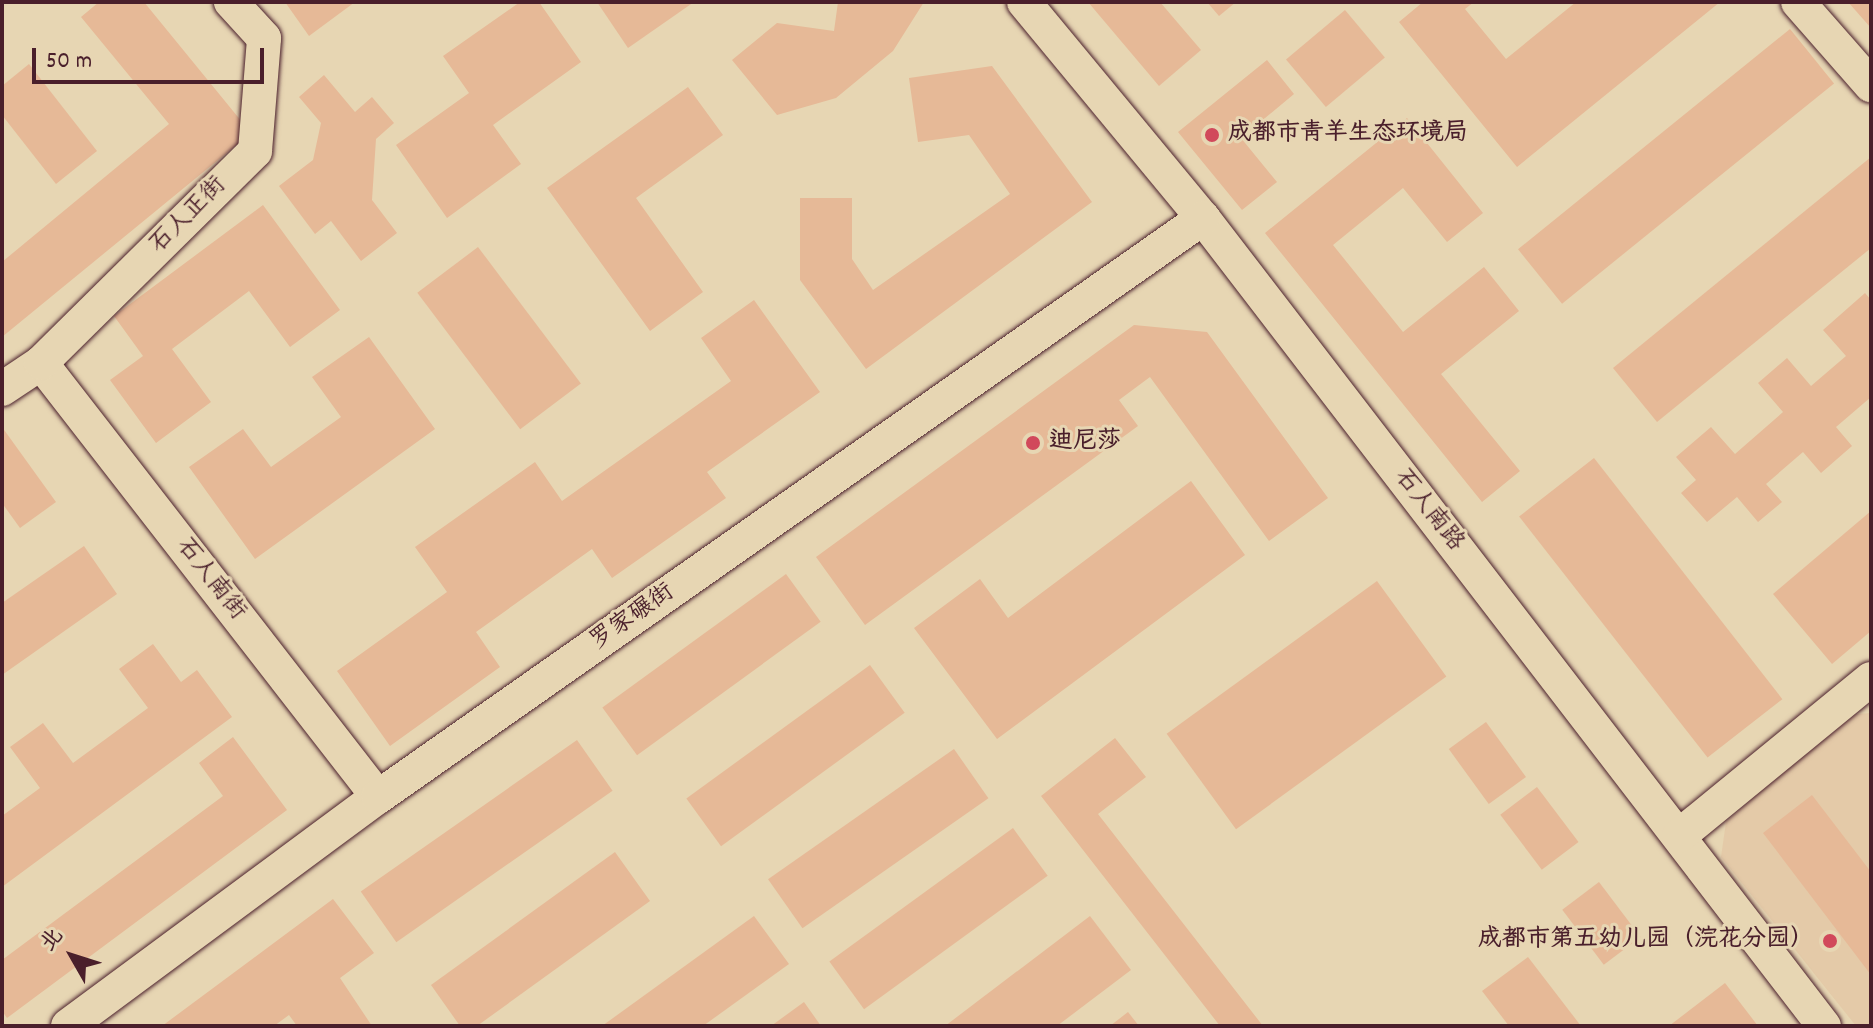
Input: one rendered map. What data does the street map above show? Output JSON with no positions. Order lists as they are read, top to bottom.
{
  "streets": {
    "street": [
      "石人正街",
      "石人南路",
      "石人南街",
      "罗家碾街"
    ]
  },
  "crossings": [
    ["石人正街", "石人南街"],
    ["石人南路", "罗家碾街"],
    ["石人南街", "罗家碾街"]
  ],
  "places": ["成都市青羊生态环境局", "迪尼莎", "成都市第五幼儿园（浣花分园）"],
  "scale_bar": "50 m",
  "north": "top left"
}
